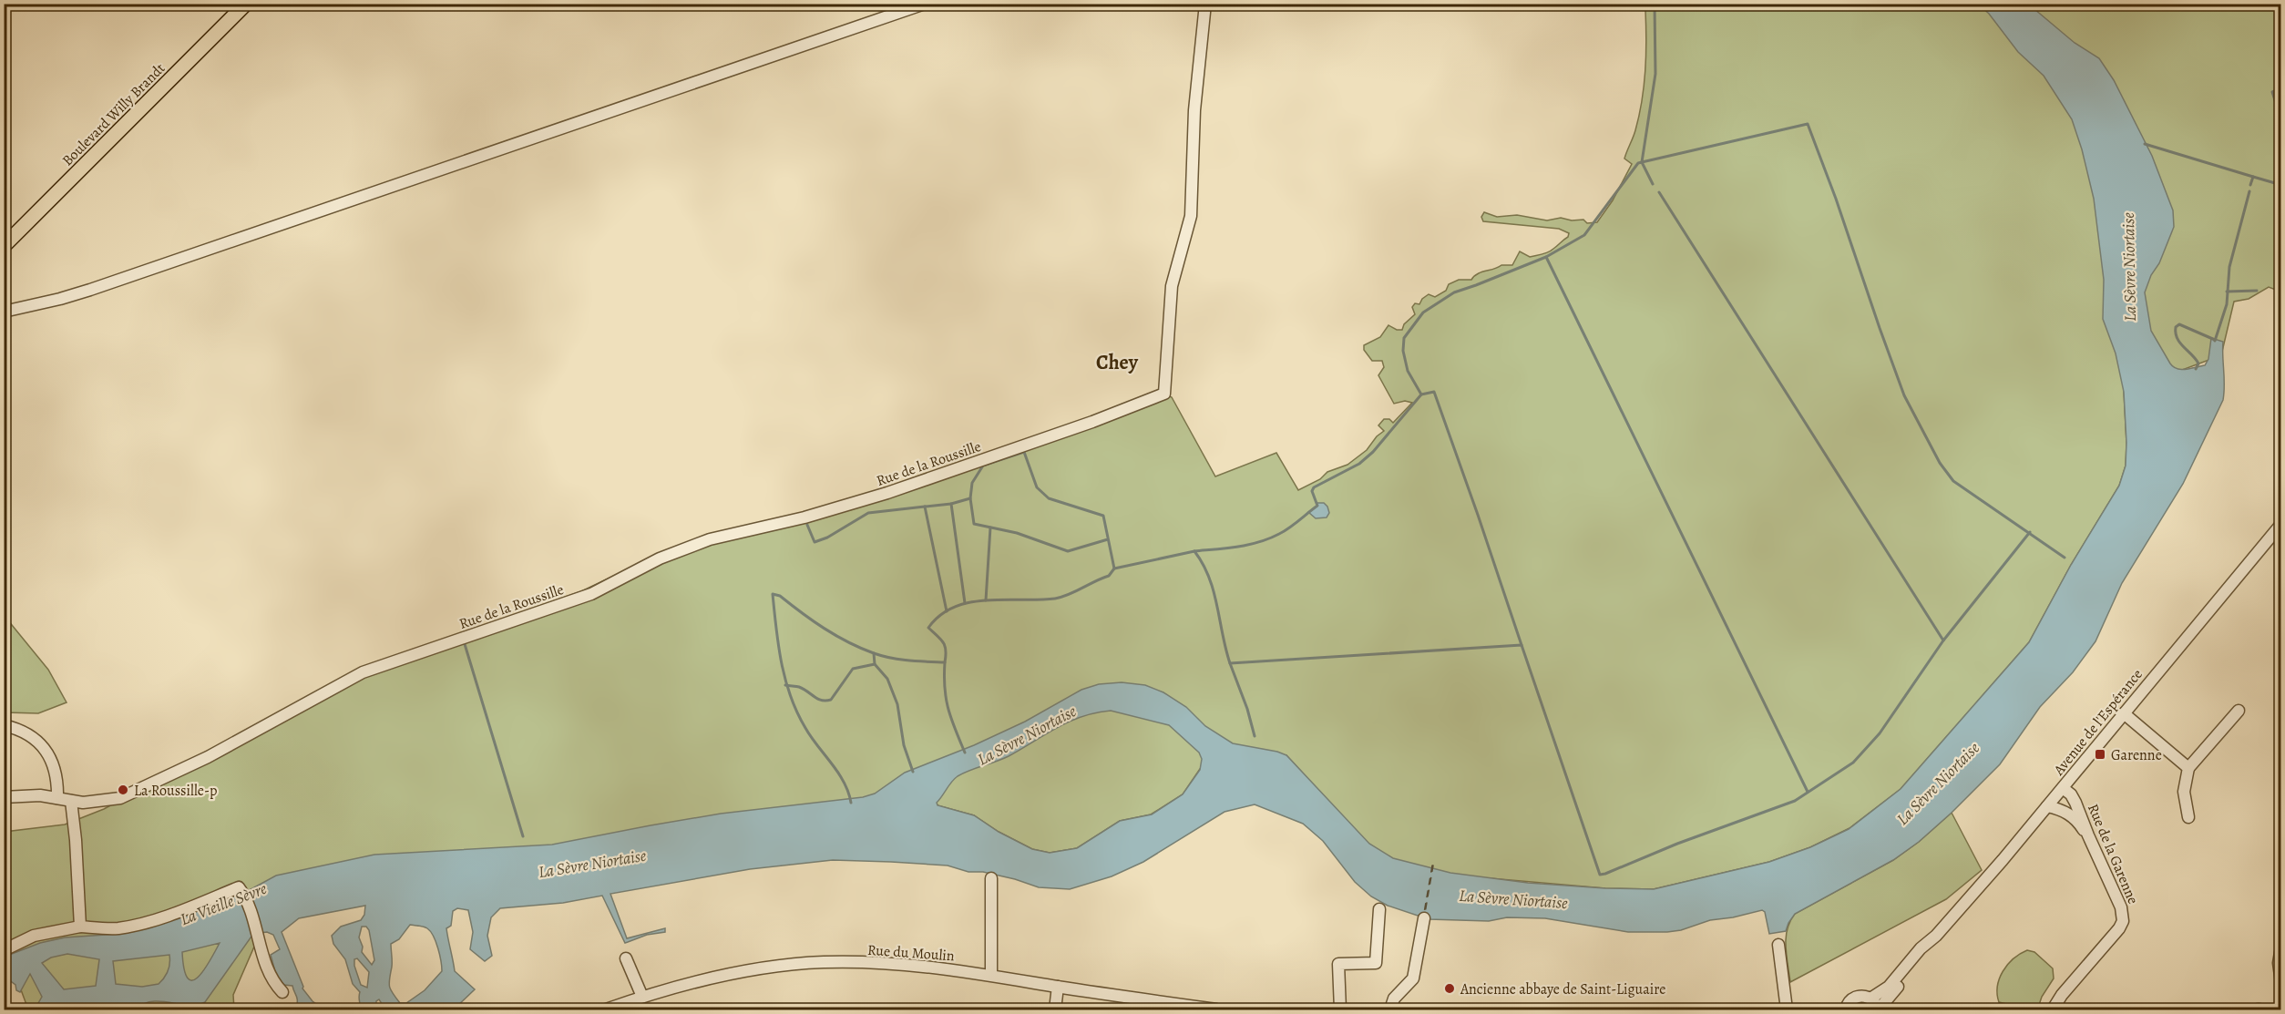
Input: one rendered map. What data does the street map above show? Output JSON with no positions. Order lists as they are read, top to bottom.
{
  "streets": {
    "main road": ["Boulevard Willy Brandt"],
    "street": [
      "Rue de la Roussille",
      "Avenue de l'Espérance",
      "Rue de la Garenne",
      "Rue du Moulin"
    ]
  },
  "crossings": [
    ["Avenue de l'Espérance", "Rue de la Garenne"]
  ],
  "districts": ["Chey"],
  "water": ["La Sèvre Niortaise", "La Vieille Sèvre"],
  "places": {
    "transit": ["Garenne"],
    "other": ["La Roussille-p", "Ancienne abbaye de Saint-Liguaire"]
  }
}
